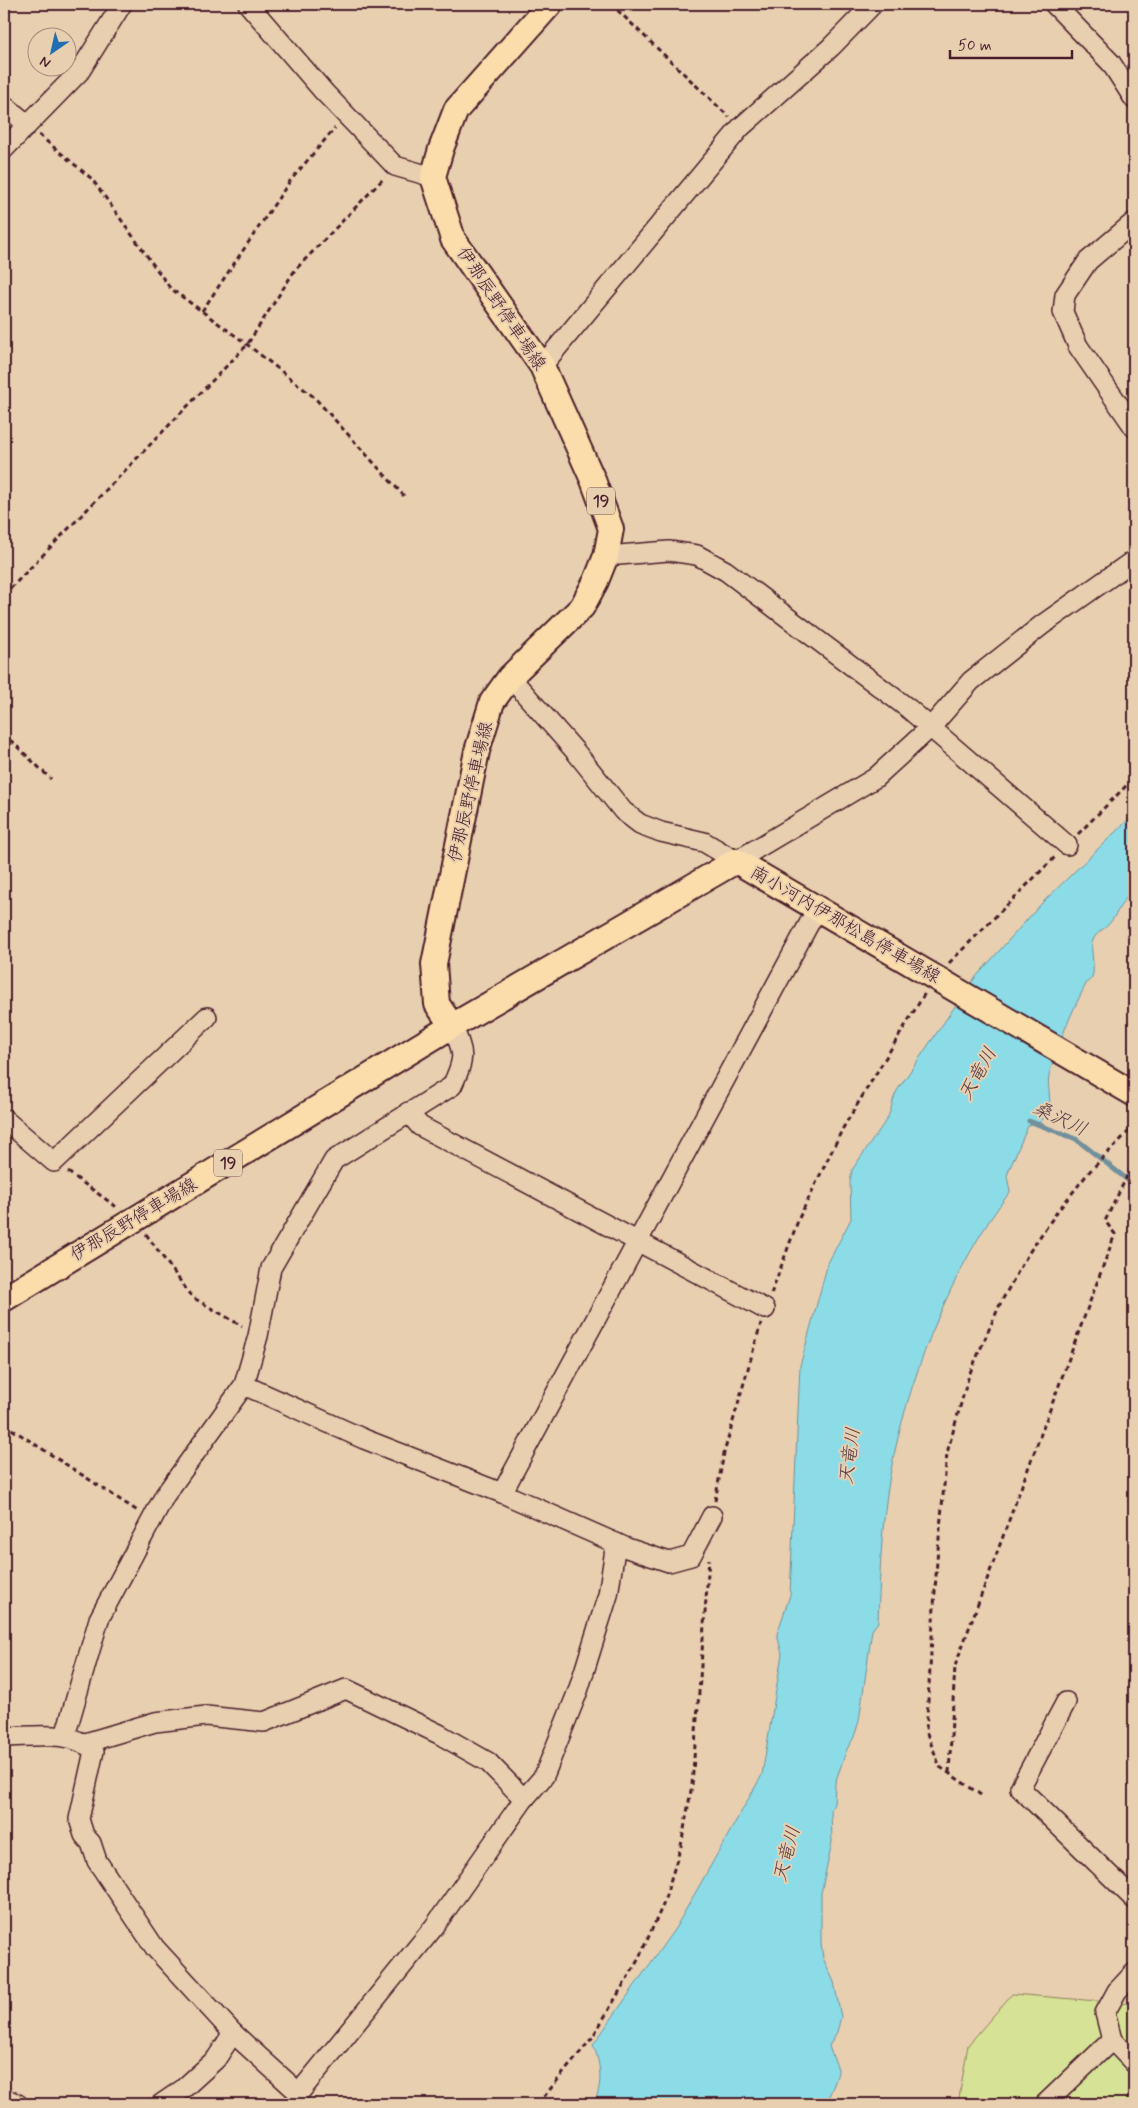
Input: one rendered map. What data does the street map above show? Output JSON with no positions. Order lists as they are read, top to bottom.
{
  "streets": {
    "main road": ["伊那辰野停車場線", "19", "南小河内伊那松島停車場線"]
  },
  "crossings": [
    ["伊那辰野停車場線", "南小河内伊那松島停車場線"]
  ],
  "water": ["天竜川", "桑沢川"],
  "scale_bar": "50 m",
  "north": "bottom left"
}
